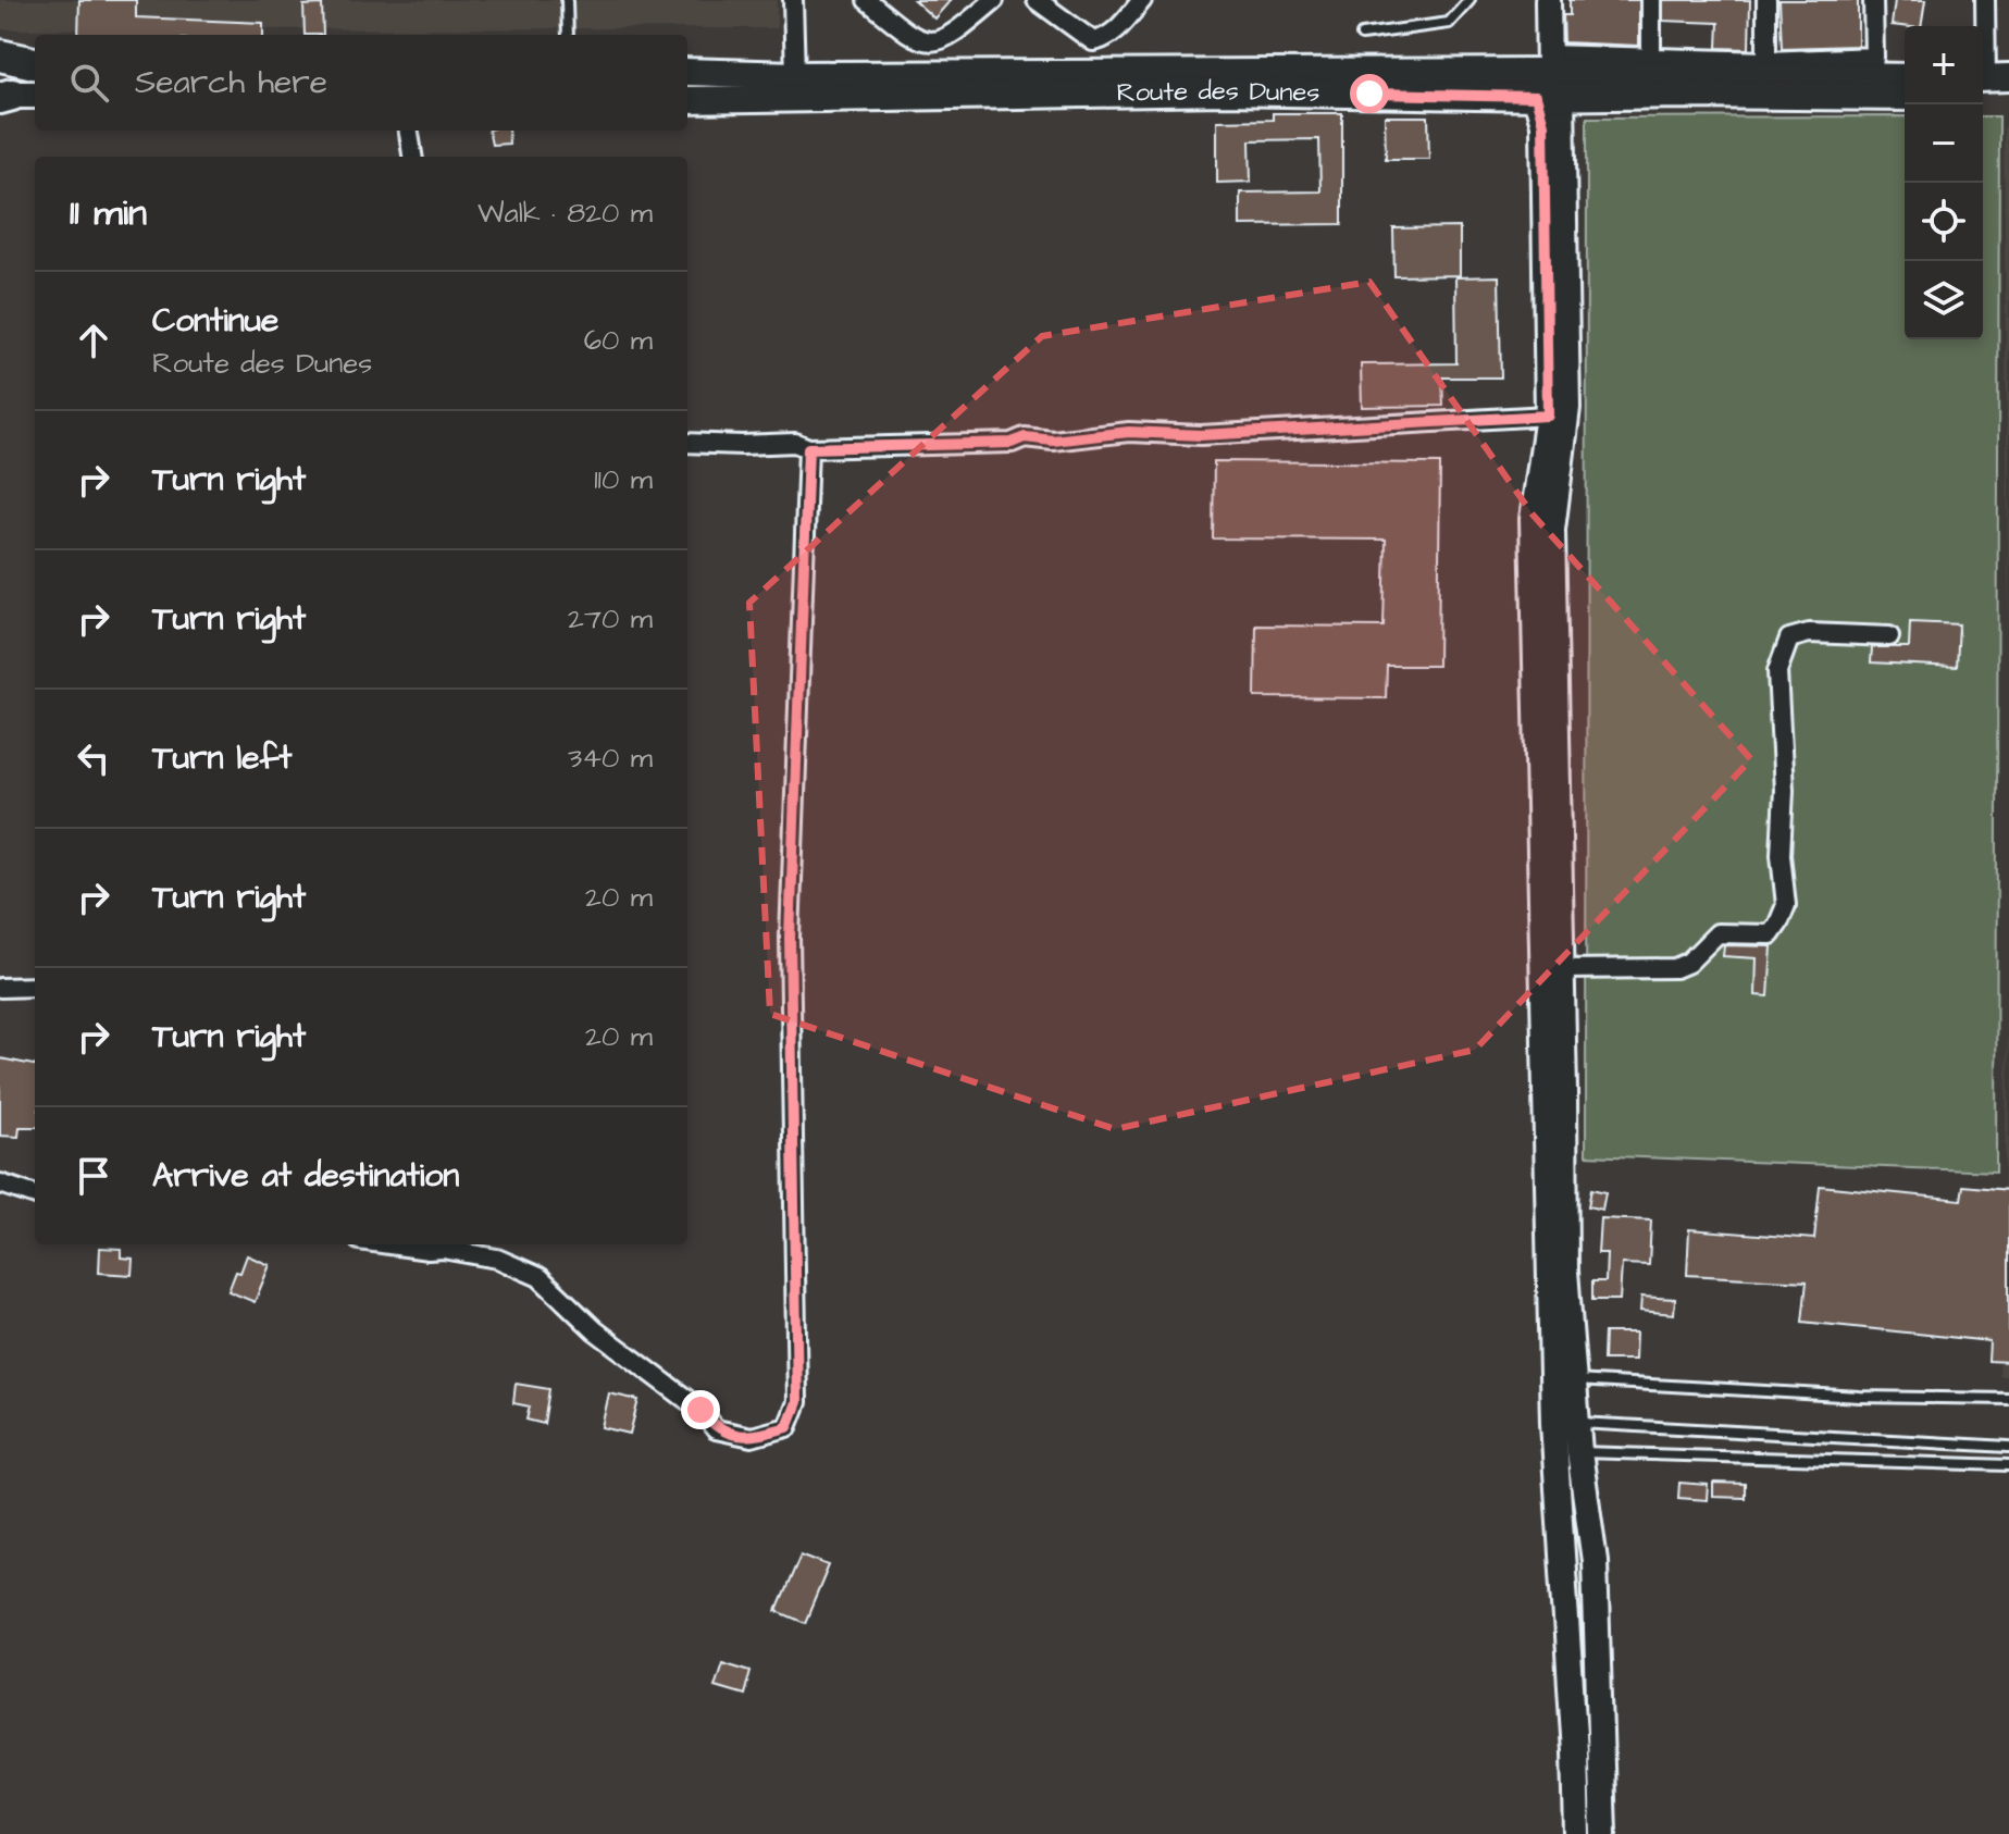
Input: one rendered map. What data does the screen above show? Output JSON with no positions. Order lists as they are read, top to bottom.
{
  "streets": {
    "main road": ["Route des Dunes"]
  },
  "page": {
    "map_buttons": ["+", "−"],
    "search": "Search here",
    "heading": ["11 min", "Walk · 820 m"],
    "list": [
      ["Continue", "Route des Dunes", "60 m"],
      ["Turn right", "110 m"],
      ["Turn right", "270 m"],
      ["Turn left", "340 m"],
      ["Turn right", "20 m"],
      ["Turn right", "20 m"],
      "Arrive at destination"
    ]
  }
}
